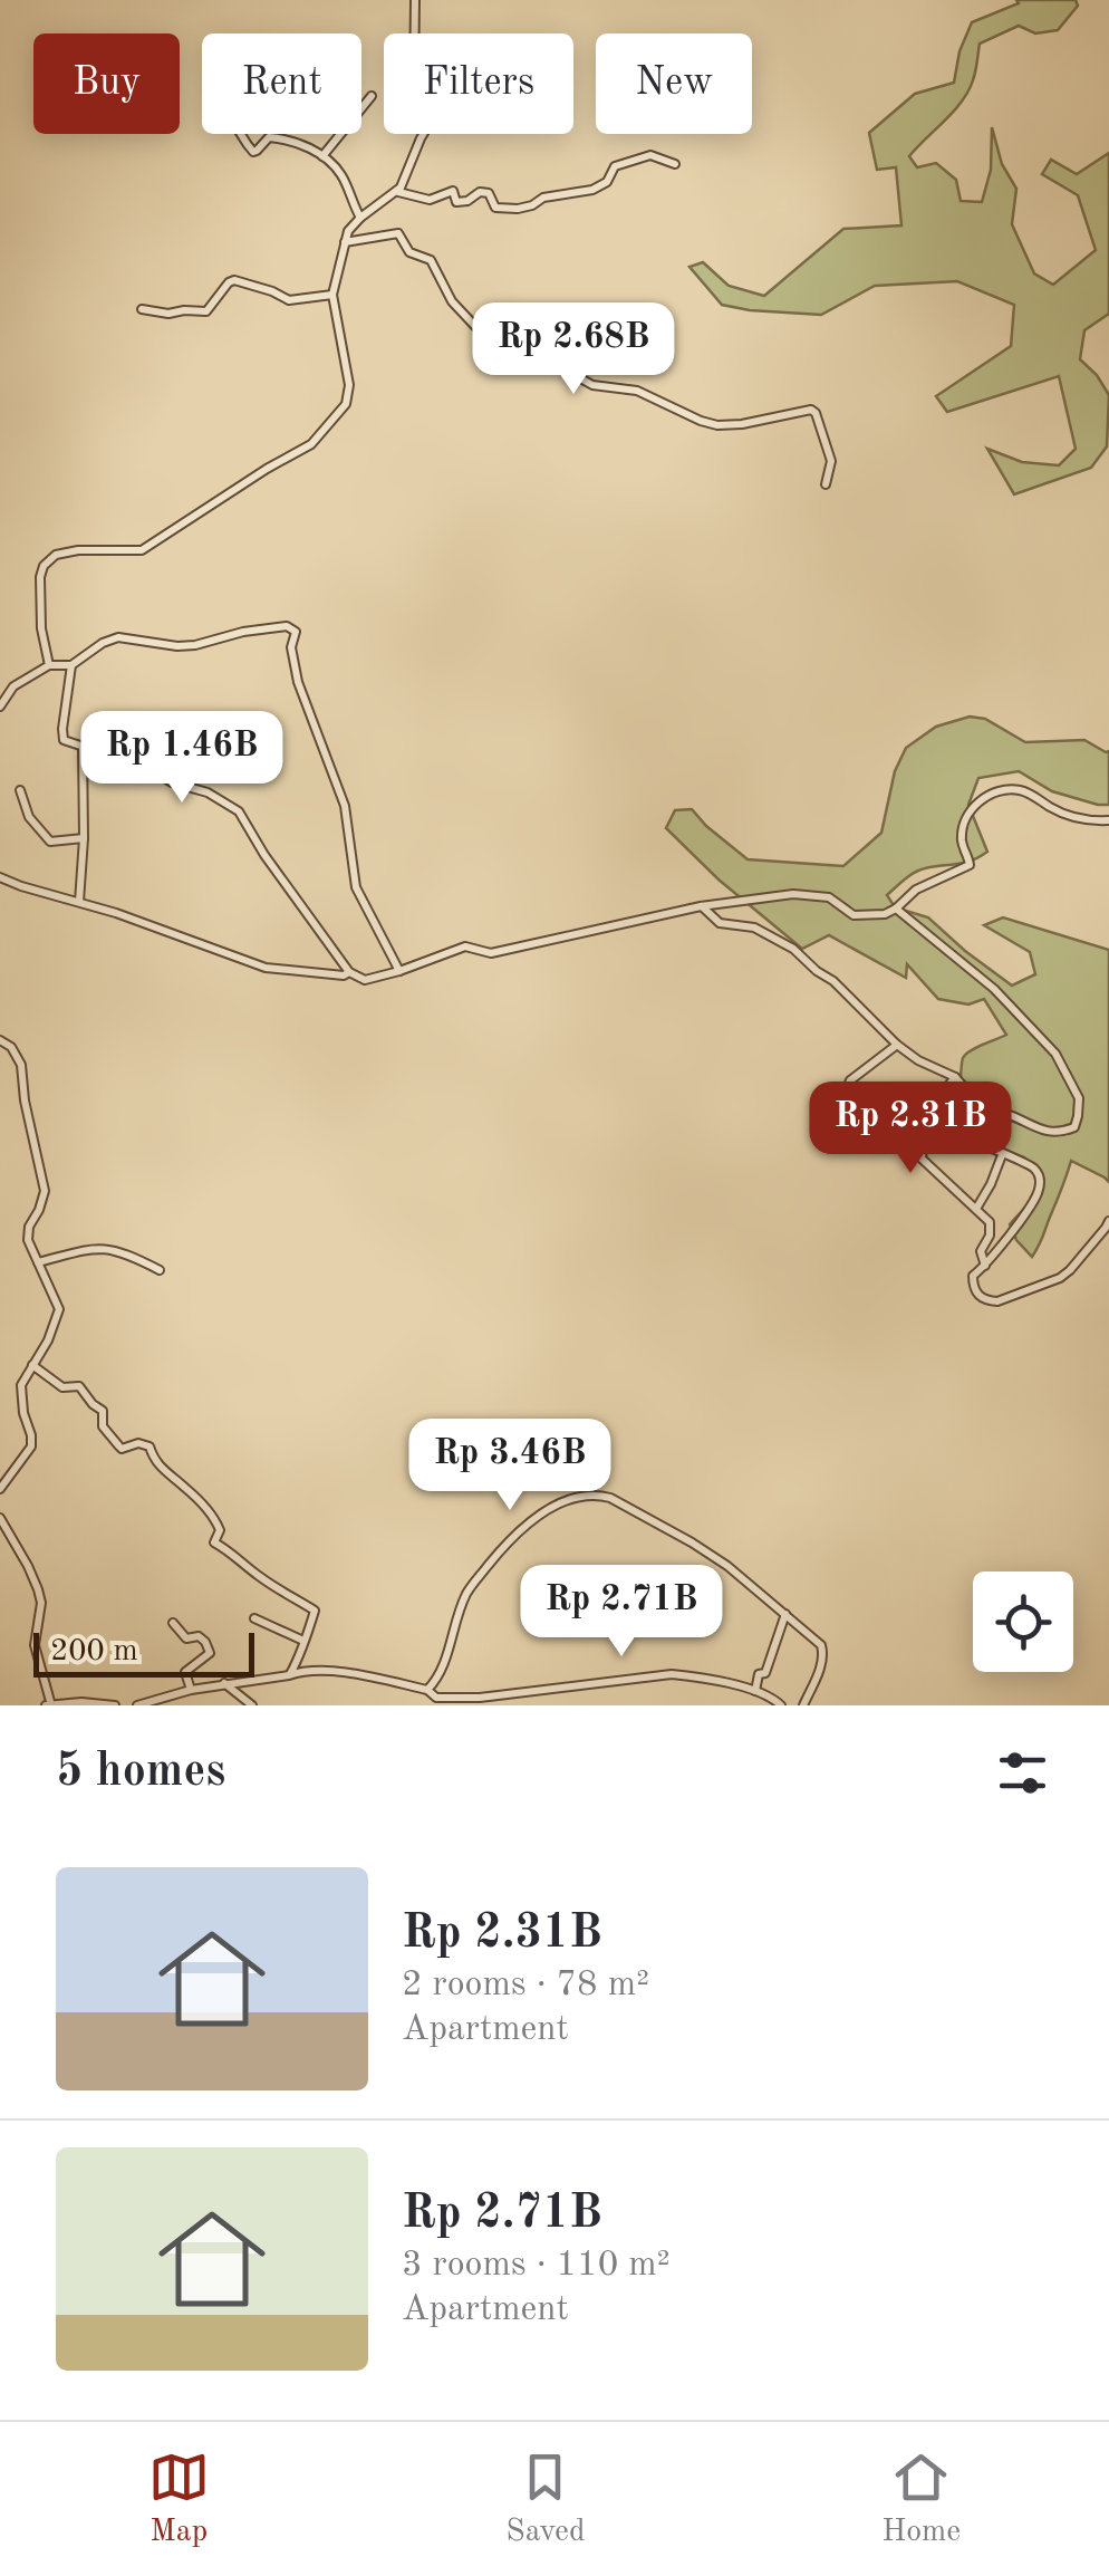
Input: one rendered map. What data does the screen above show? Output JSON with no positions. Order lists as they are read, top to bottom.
{
  "scale_bar": "200 m",
  "page": {
    "chip": [
      "Buy",
      "Rent",
      "Filters",
      "New"
    ],
    "price": [
      "Rp 2.68B",
      "Rp 1.46B",
      "Rp 2.31B",
      "Rp 3.46B",
      "Rp 2.71B"
    ],
    "scale": "200 m",
    "heading": "5 homes",
    "list": [
      {
        "name": "Rp 2.31B",
        "note": "2 rooms · 78 m² · Apartment"
      },
      {
        "name": "Rp 2.71B",
        "note": "3 rooms · 110 m² · Apartment"
      }
    ],
    "tabs": ["Map", "Saved", "Home"]
  }
}
